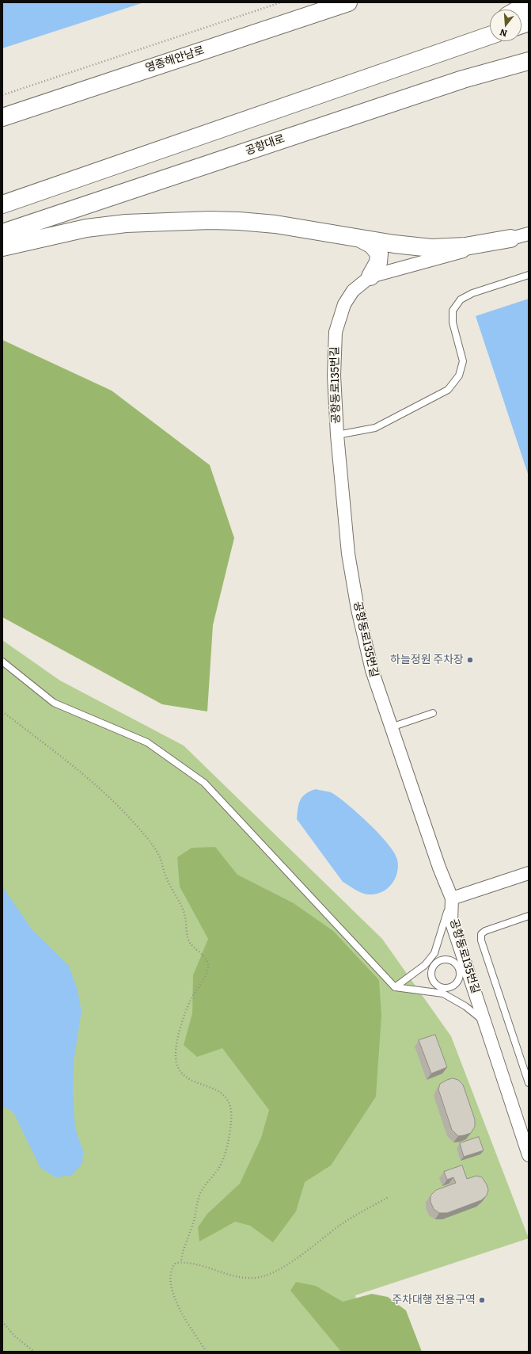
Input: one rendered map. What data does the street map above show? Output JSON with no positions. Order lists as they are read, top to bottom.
{
  "streets": {
    "main road": ["영종해안남로", "공항대로"],
    "street": ["공항동로135번길"]
  },
  "places": ["하늘정원 주차장", "주차대행 전용구역"],
  "north": "bottom"
}
